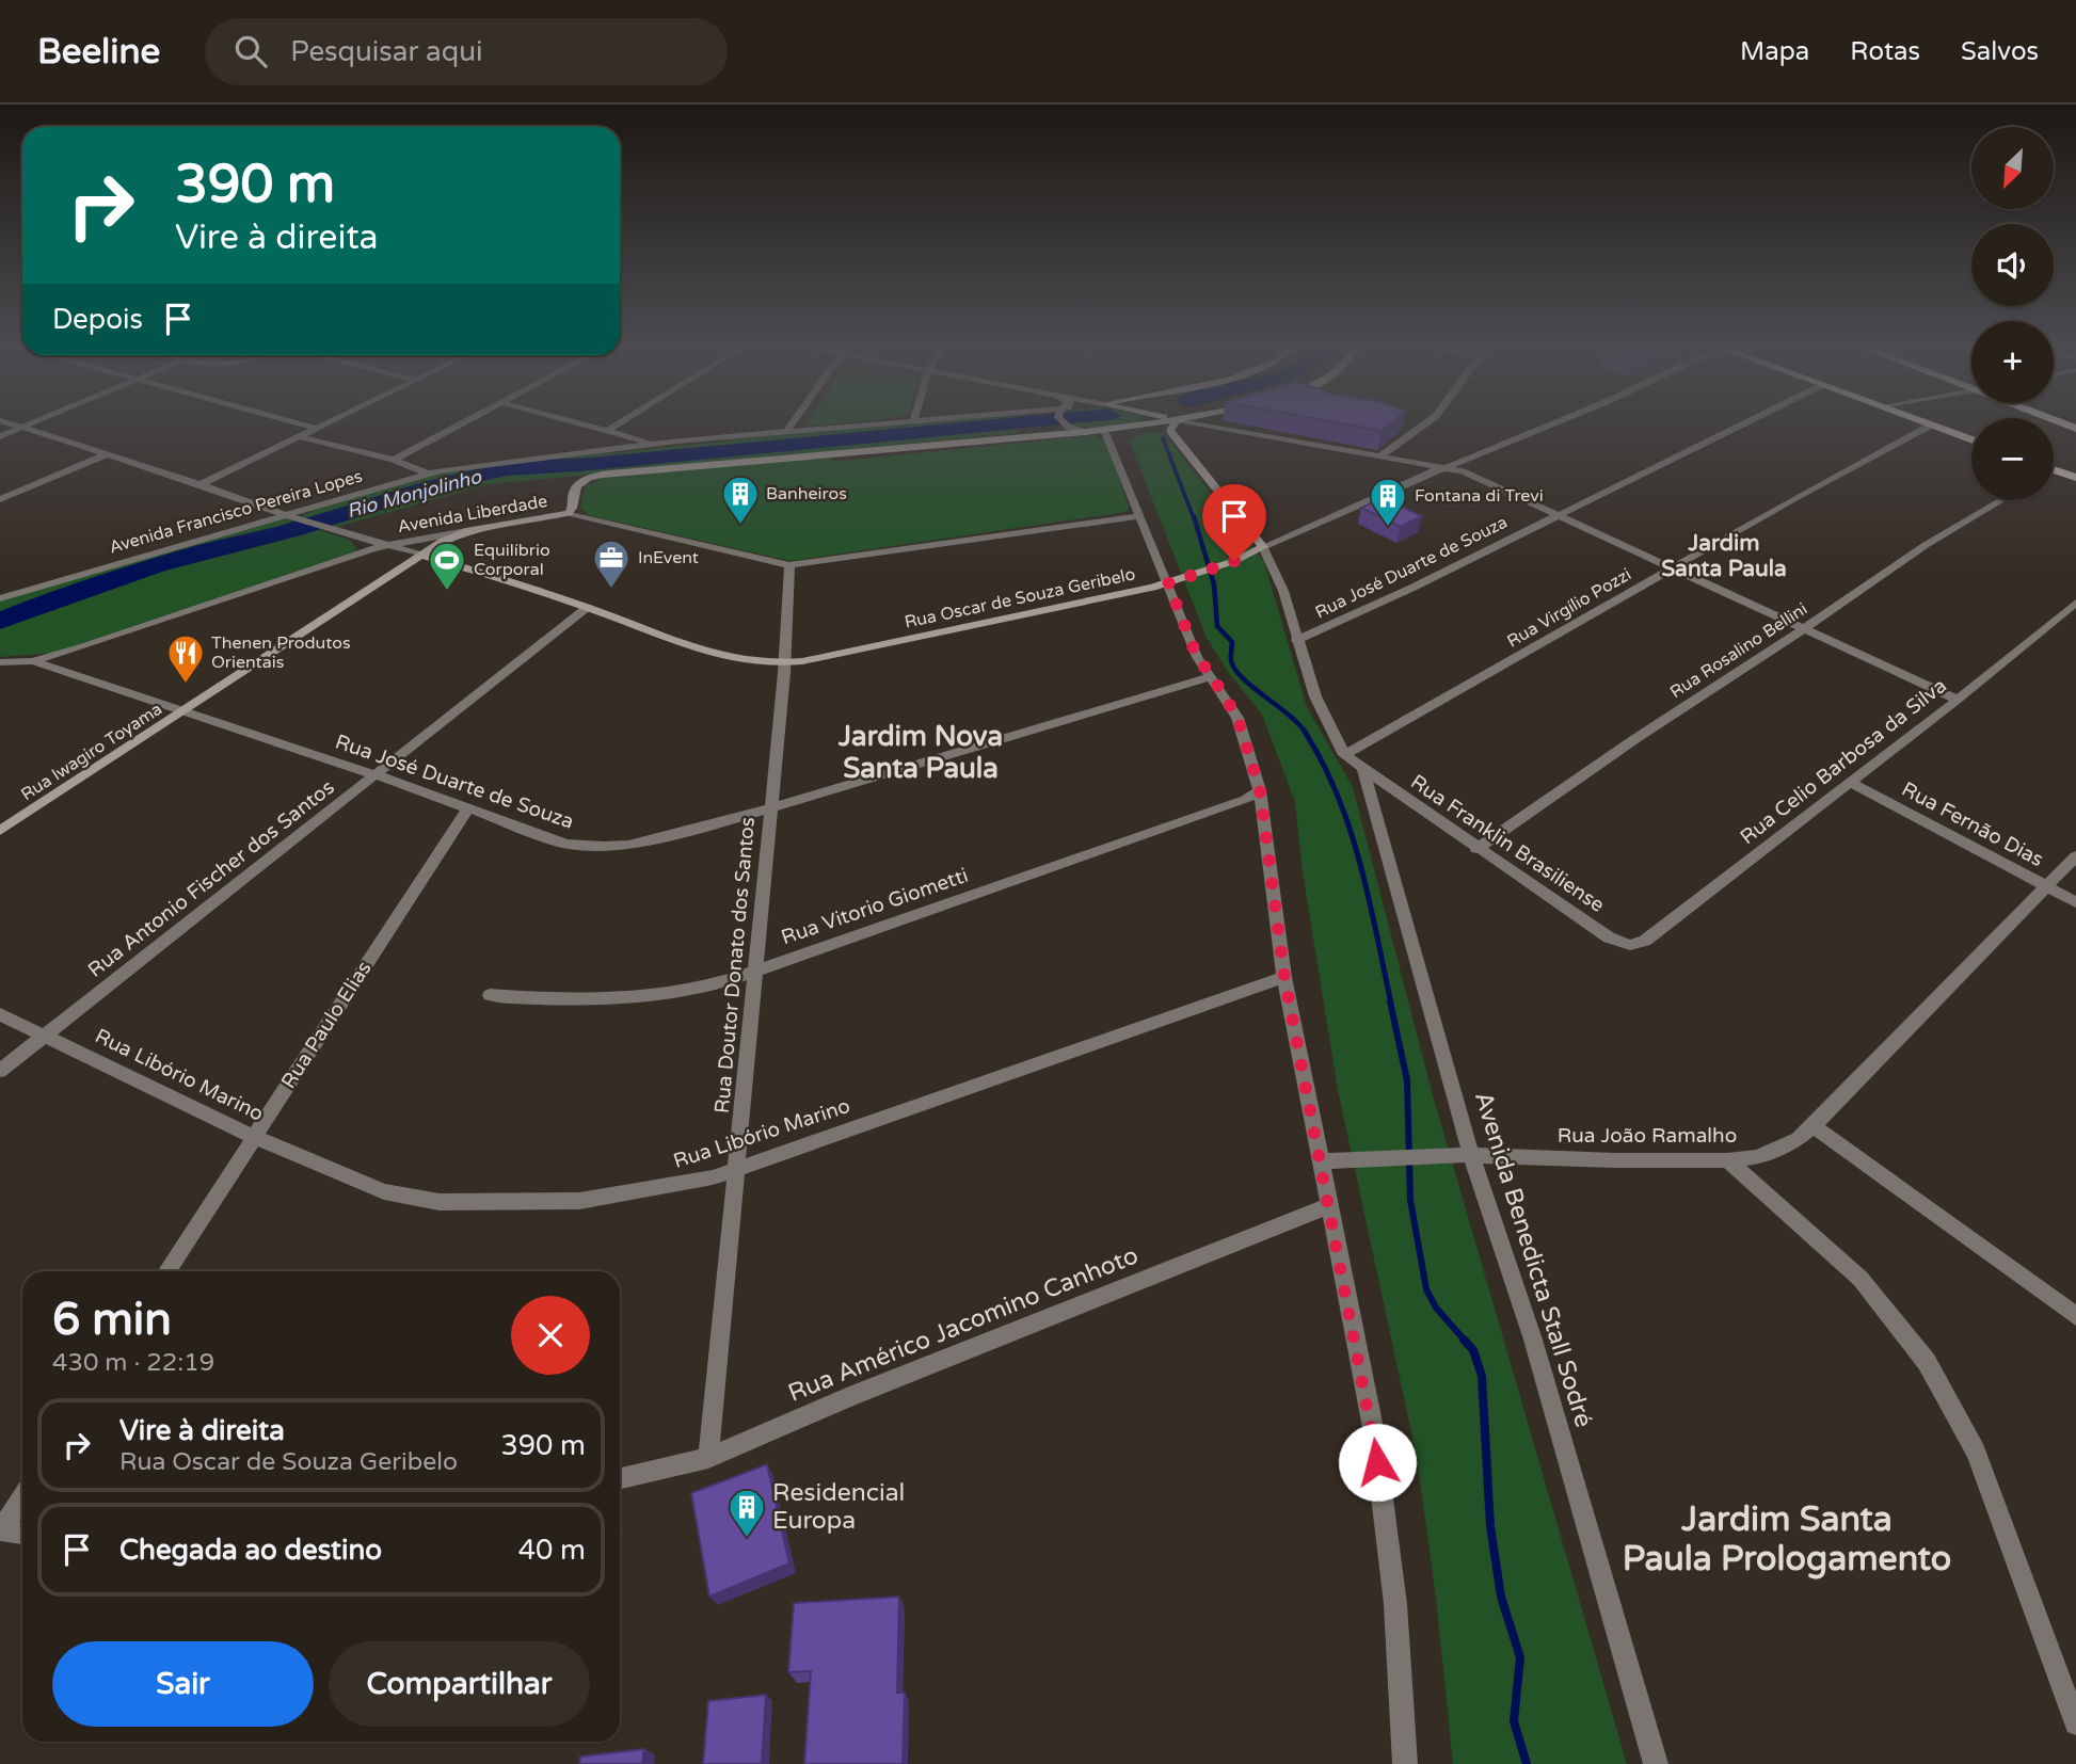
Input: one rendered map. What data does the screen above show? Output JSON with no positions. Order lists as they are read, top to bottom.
{
  "streets": {
    "street": [
      "Avenida Francisco Pereira Lopes",
      "Avenida Liberdade",
      "Rua José Duarte de Souza",
      "Rua Oscar de Souza Geribelo",
      "Rua Virgílio Pozzi",
      "Rua Rosalino Bellini",
      "Rua Iwagiro Toyama",
      "Rua Celio Barbosa da Silva",
      "Rua Fernão Dias",
      "Rua Franklin Brasiliense",
      "Rua Antonio Fischer dos Santos",
      "Rua Vitorio Giometti",
      "Rua Doutor Donato dos Santos",
      "Rua Paulo Elias",
      "Rua Libório Marino",
      "Rua João Ramalho",
      "Avenida Benedicta Stall Sodré",
      "Rua Américo Jacomino Canhoto"
    ]
  },
  "crossings": [
    ["Avenida Francisco Pereira Lopes", "Rua Oscar de Souza Geribelo"],
    ["Avenida Liberdade", "Rua José Duarte de Souza"],
    ["Avenida Liberdade", "Rua Oscar de Souza Geribelo"],
    ["Avenida Liberdade", "Rua Iwagiro Toyama"],
    ["Avenida Liberdade", "Rua Doutor Donato dos Santos"],
    ["Rua José Duarte de Souza", "Rua Iwagiro Toyama"],
    ["Rua José Duarte de Souza", "Rua Antonio Fischer dos Santos"],
    ["Rua José Duarte de Souza", "Rua Doutor Donato dos Santos"],
    ["Rua José Duarte de Souza", "Rua Paulo Elias"],
    ["Rua Oscar de Souza Geribelo", "Rua Iwagiro Toyama"],
    ["Rua Oscar de Souza Geribelo", "Rua Antonio Fischer dos Santos"],
    ["Rua Oscar de Souza Geribelo", "Rua Doutor Donato dos Santos"],
    ["Rua Virgílio Pozzi", "Rua Franklin Brasiliense"],
    ["Rua Rosalino Bellini", "Rua Franklin Brasiliense"],
    ["Rua Celio Barbosa da Silva", "Rua Fernão Dias"],
    ["Rua Celio Barbosa da Silva", "Rua Franklin Brasiliense"],
    ["Rua Fernão Dias", "Rua João Ramalho"],
    ["Rua Franklin Brasiliense", "Avenida Benedicta Stall Sodré"],
    ["Rua Antonio Fischer dos Santos", "Rua Libório Marino"],
    ["Rua Vitorio Giometti", "Rua Doutor Donato dos Santos"],
    ["Rua Doutor Donato dos Santos", "Rua Libório Marino"],
    ["Rua Doutor Donato dos Santos", "Rua Américo Jacomino Canhoto"],
    ["Rua Paulo Elias", "Rua Libório Marino"],
    ["Rua João Ramalho", "Avenida Benedicta Stall Sodré"]
  ],
  "districts": ["Jardim Santa Paula", "Jardim Nova Santa Paula", "Jardim Santa Paula Prologamento"],
  "water": ["Rio Monjolinho"],
  "places": {
    "building": ["Banheiros", "Fontana di Trevi", "Residencial Europa"],
    "office": ["InEvent"],
    "sports": ["Equilíbrio Corporal"],
    "restaurant": ["Thenen Produtos Orientais"]
  },
  "north": "bottom left",
  "page": {
    "header": "Beeline",
    "search": "Pesquisar aqui",
    "nav": ["Mapa", "Rotas", "Salvos"],
    "map_buttons": ["+", "−"],
    "turn": ["390 m", "Vire à direita"],
    "then": "Depois",
    "heading": ["6 min", "430 m · 22:19"],
    "list": [
      {
        "name": "Vire à direita",
        "note": "Rua Oscar de Souza Geribelo",
        "value": "390 m"
      },
      {
        "name": "Chegada ao destino",
        "value": "40 m"
      }
    ],
    "buttons": ["Sair", "Compartilhar"]
  }
}
